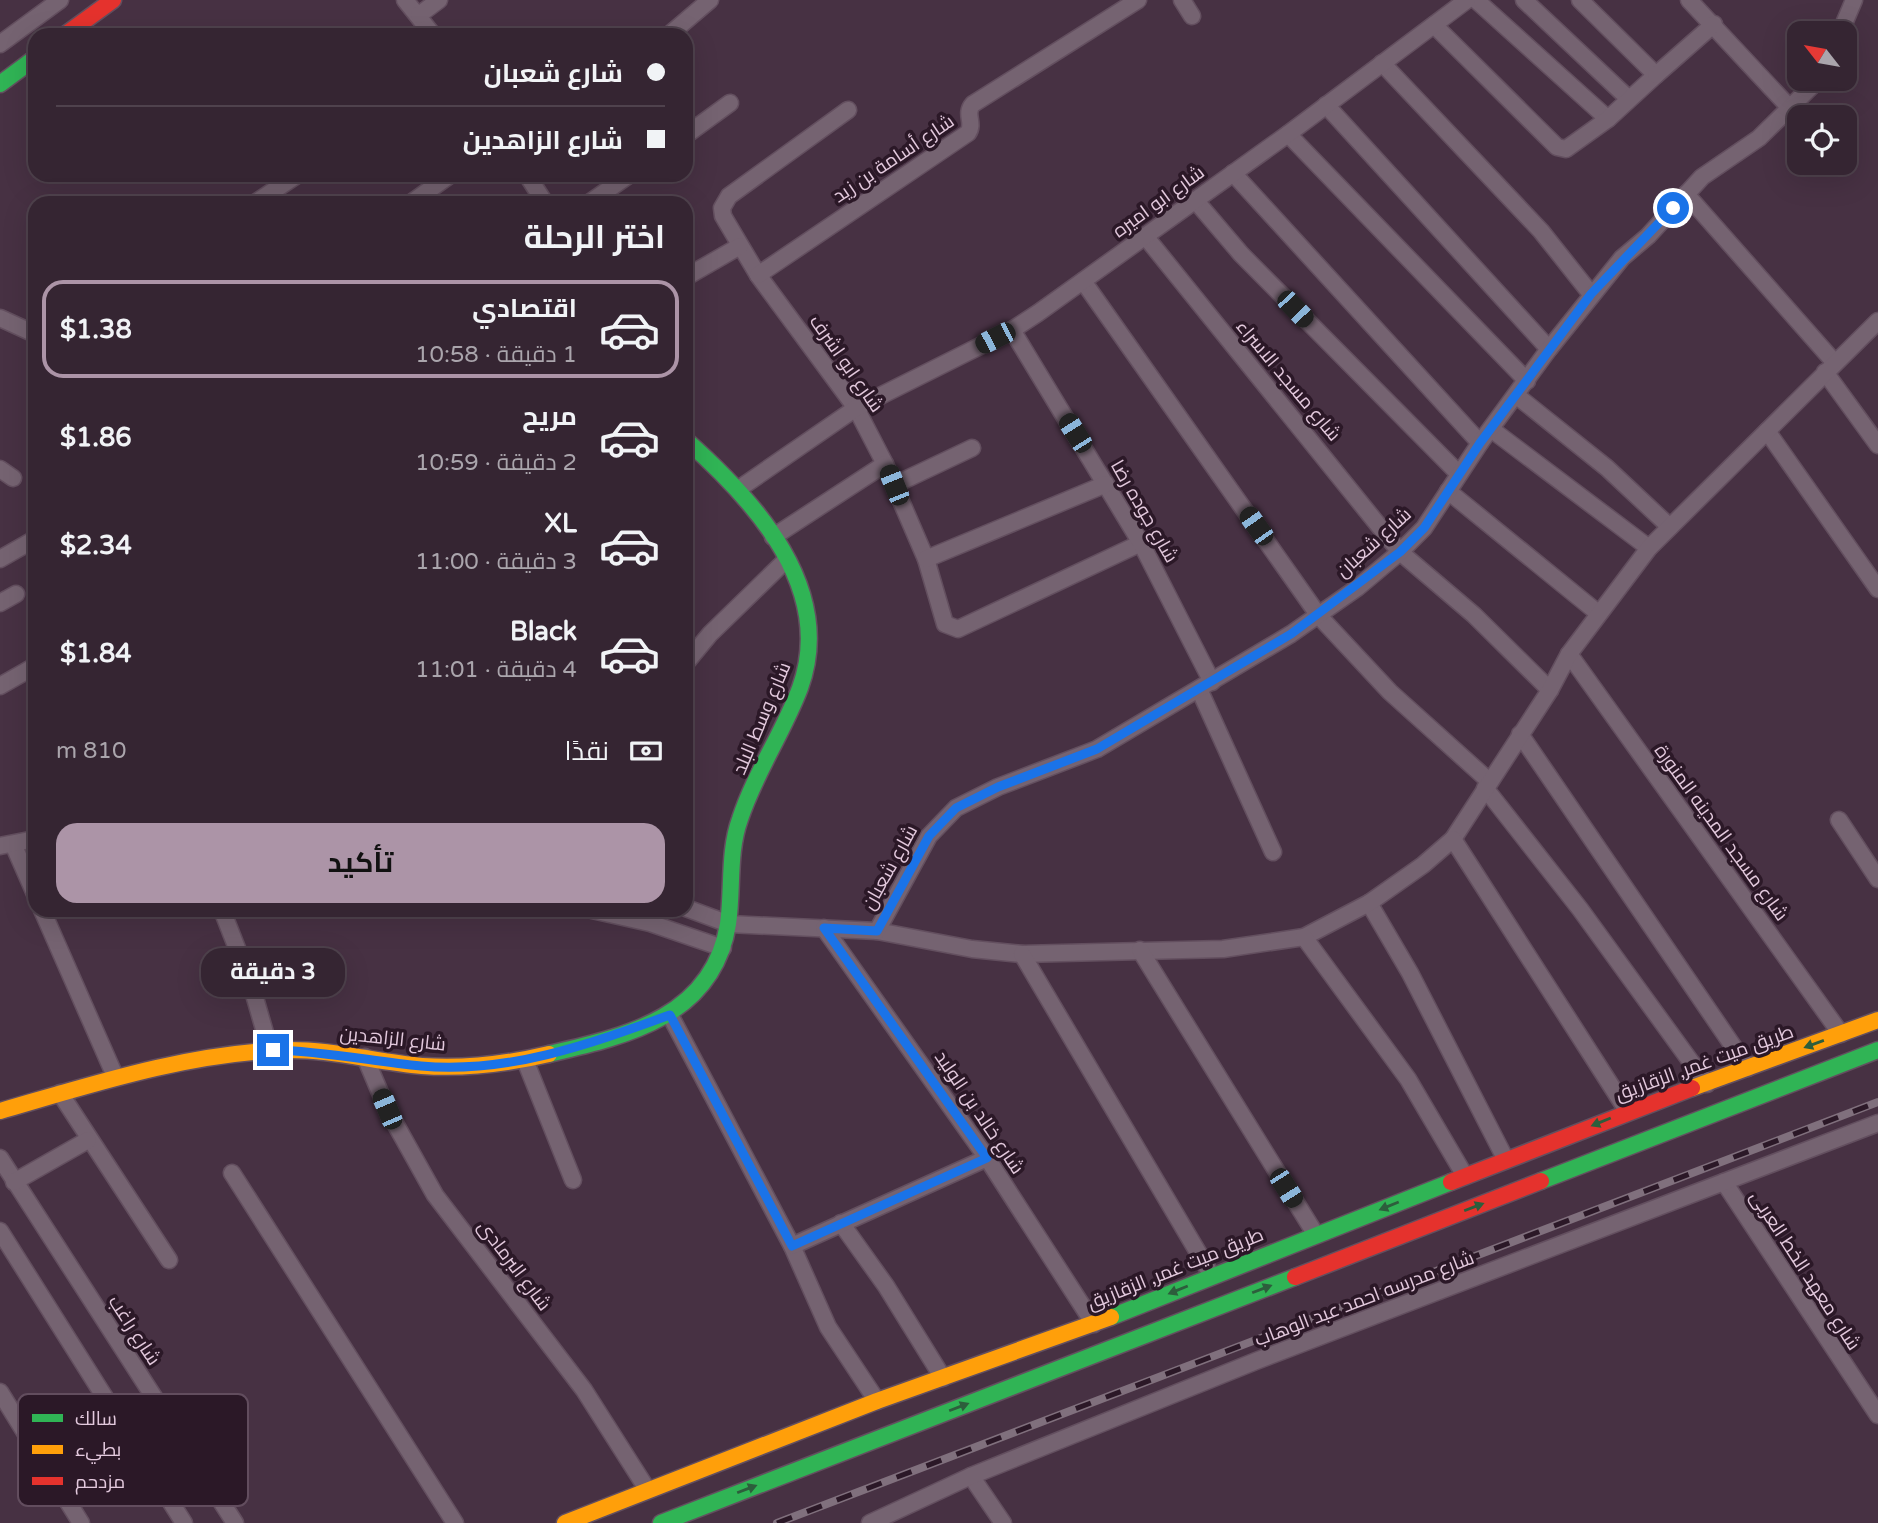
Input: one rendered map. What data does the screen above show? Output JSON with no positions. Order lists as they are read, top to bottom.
{
  "streets": {
    "main road": ["شارع وسط البلد", "شارع الزاهدين", "طريق ميت غمر, الزقازيق"],
    "street": [
      "شارع أسامة بن زيد",
      "شارع ابو اميره",
      "شارع ابو اشرف",
      "شارع مسجد الاسراء",
      "شارع جوده رضا",
      "شارع شعبان",
      "شارع مسجد المدينه المنورة",
      "شارع خالد بن الوليد",
      "شارع البرمادى",
      "شارع معهد الخط العربى",
      "شارع مدرسه احمد عبد الوهاب",
      "شارع راغب"
    ]
  },
  "crossings": [
    ["شارع أسامة بن زيد", "شارع ابو اشرف"],
    ["شارع ابو اميره", "شارع ابو اشرف"],
    ["شارع ابو اميره", "شارع مسجد الاسراء"],
    ["شارع ابو اميره", "شارع جوده رضا"],
    ["شارع ابو اميره", "شارع وسط البلد"],
    ["شارع ابو اشرف", "شارع جوده رضا"],
    ["شارع مسجد الاسراء", "شارع شعبان"],
    ["شارع جوده رضا", "شارع شعبان"],
    ["شارع وسط البلد", "شارع الزاهدين"],
    ["شارع مسجد المدينه المنورة", "طريق ميت غمر, الزقازيق"],
    ["شارع الزاهدين", "شارع البرمادى"],
    ["طريق ميت غمر, الزقازيق", "شارع خالد بن الوليد"],
    ["طريق ميت غمر, الزقازيق", "شارع البرمادى"],
    ["شارع معهد الخط العربى", "شارع مدرسه احمد عبد الوهاب"]
  ],
  "legend": ["سالك", "بطيء", "مزدحم"],
  "north": "top left",
  "page": {
    "banner": ["شارع شعبان", "شارع الزاهدين"],
    "heading": "اختر الرحلة",
    "list": [
      {
        "name": "اقتصادي",
        "note": "1 دقيقة · 10:58",
        "value": "$1.38"
      },
      {
        "name": "مريح",
        "note": "2 دقيقة · 10:59",
        "value": "$1.86"
      },
      {
        "name": "XL",
        "note": "3 دقيقة · 11:00",
        "value": "$2.34"
      },
      {
        "name": "Black",
        "note": "4 دقيقة · 11:01",
        "value": "$1.84"
      }
    ],
    "pay": ["نقدًا", "810 m"],
    "buttons": "تأكيد",
    "bubble": "3 دقيقة"
  }
}
